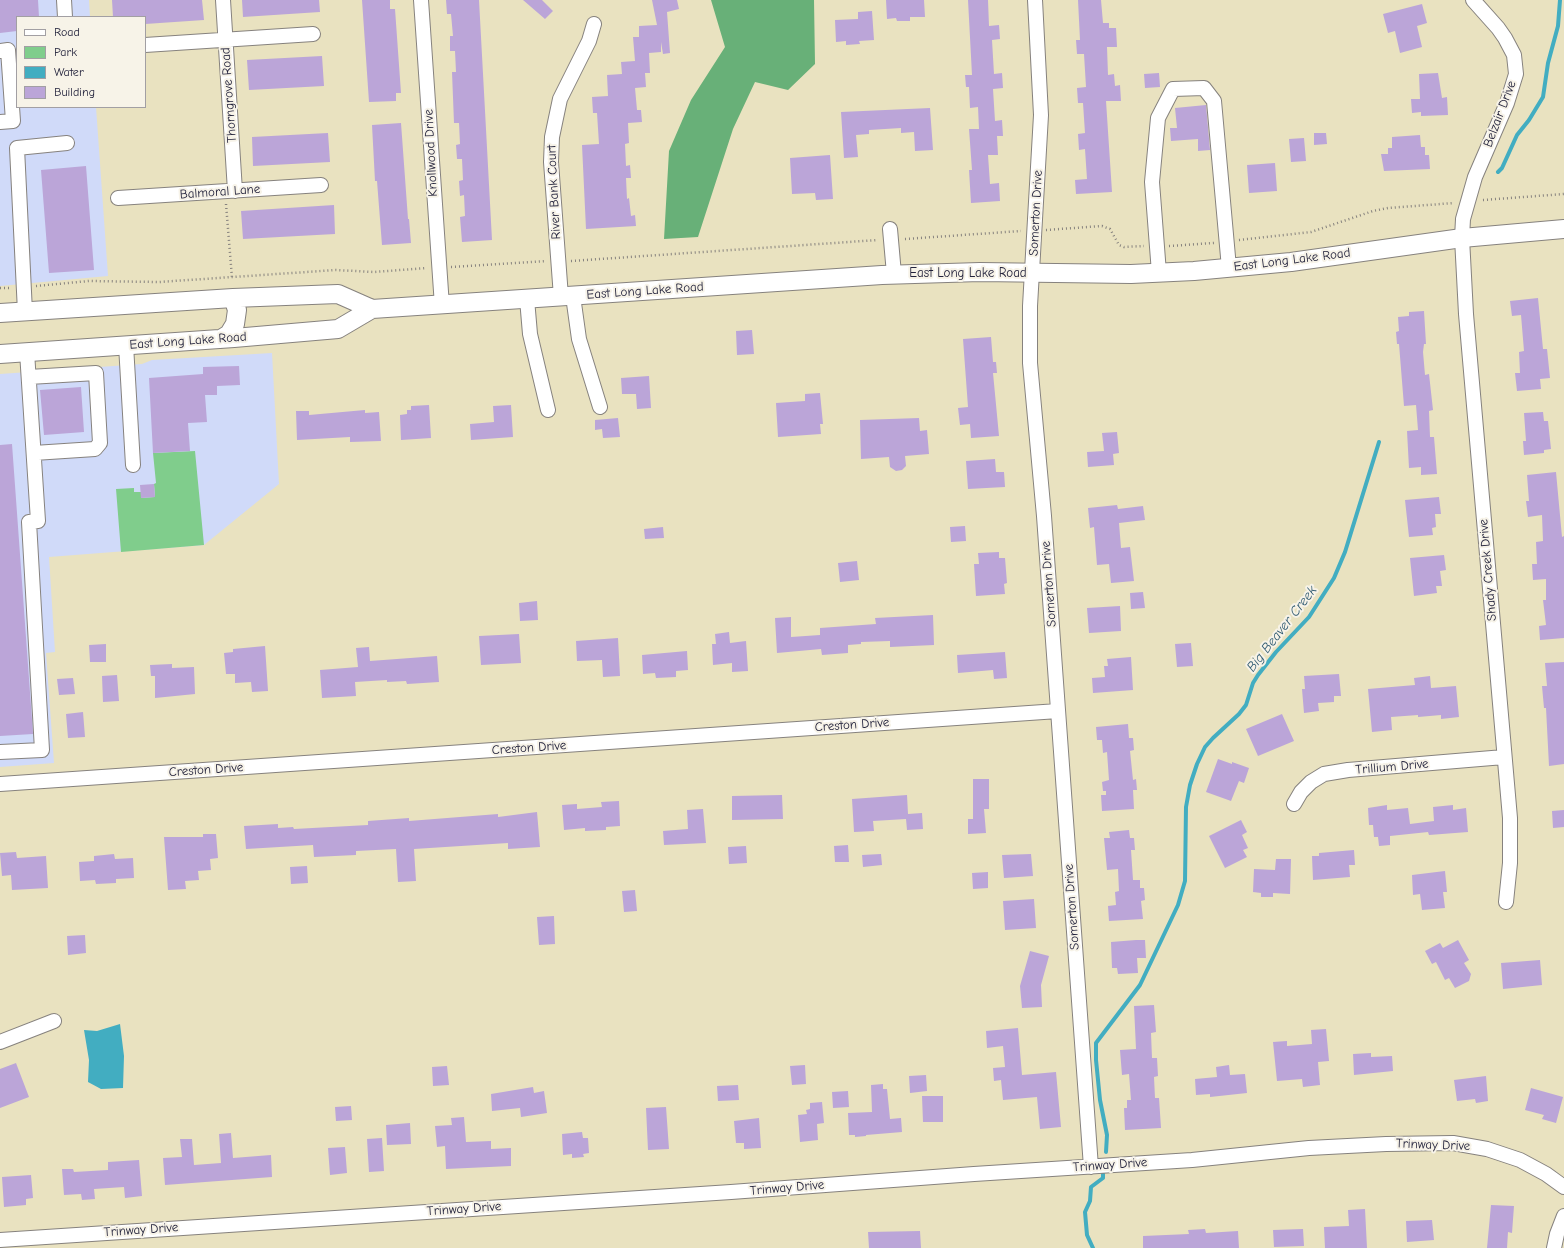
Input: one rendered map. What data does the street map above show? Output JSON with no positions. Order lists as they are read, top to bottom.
{
  "streets": {
    "main road": ["East Long Lake Road"],
    "street": [
      "Thorngrove Road",
      "Belzair Drive",
      "Knollwood Drive",
      "Balmoral Lane",
      "River Bank Court",
      "Somerton Drive",
      "Shady Creek Drive",
      "Creston Drive",
      "Trillium Drive",
      "Trinway Drive"
    ]
  },
  "crossings": [
    ["Thorngrove Road", "Balmoral Lane"],
    ["Belzair Drive", "East Long Lake Road"],
    ["Belzair Drive", "Shady Creek Drive"],
    ["Knollwood Drive", "East Long Lake Road"],
    ["River Bank Court", "East Long Lake Road"],
    ["Somerton Drive", "East Long Lake Road"],
    ["Somerton Drive", "Creston Drive"],
    ["Somerton Drive", "Trinway Drive"],
    ["East Long Lake Road", "Shady Creek Drive"],
    ["Shady Creek Drive", "Trillium Drive"]
  ],
  "water": ["Big Beaver Creek"],
  "legend": [
    "Road",
    "Park",
    "Water",
    "Building"
  ]
}
